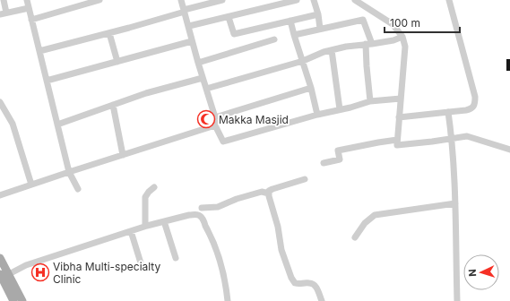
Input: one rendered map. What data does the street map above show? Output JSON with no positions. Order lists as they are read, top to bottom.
{
  "places": {
    "mosque": ["Makka Masjid"],
    "hospital": ["Vibha Multi-specialty Clinic"]
  },
  "scale_bar": "100 m",
  "north": "left"
}
